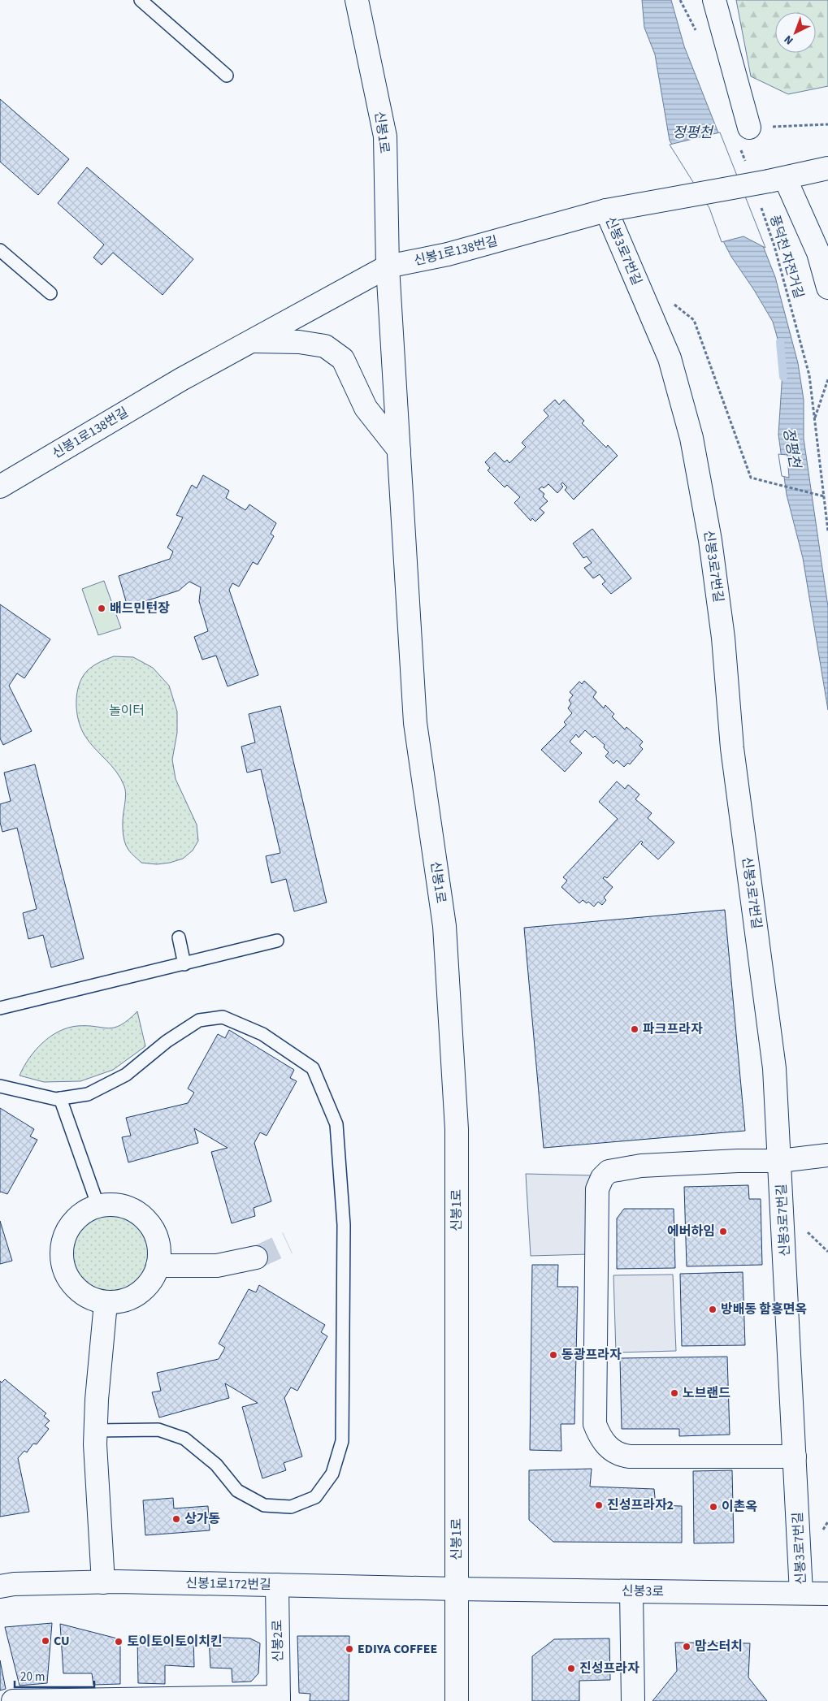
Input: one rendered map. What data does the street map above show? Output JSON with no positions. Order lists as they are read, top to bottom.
{
  "streets": {
    "street": [
      "신봉1로",
      "신봉1로138번길",
      "신봉3로7번길",
      "신봉1로172번길",
      "신봉3로",
      "신봉2로"
    ],
    "path": ["풍덕천 자전거길"]
  },
  "crossings": [
    ["신봉1로", "신봉1로138번길"],
    ["신봉1로", "신봉1로172번길"],
    ["신봉1로", "신봉3로"],
    ["신봉1로138번길", "신봉3로7번길"],
    ["신봉3로7번길", "신봉3로"],
    ["신봉1로172번길", "신봉3로"],
    ["신봉1로172번길", "신봉2로"]
  ],
  "water": ["정평천"],
  "parks": ["놀이터"],
  "places": [
    "배드민턴장",
    "파크프라자",
    "에버하임",
    "방배동 함흥면옥",
    "동광프라자",
    "노브랜드",
    "진성프라자2",
    "이촌옥",
    "상가동",
    "CU",
    "토이토이토이치킨",
    "맘스터치",
    "EDIYA COFFEE",
    "진성프라자"
  ],
  "scale_bar": "20 m",
  "north": "bottom left"
}
